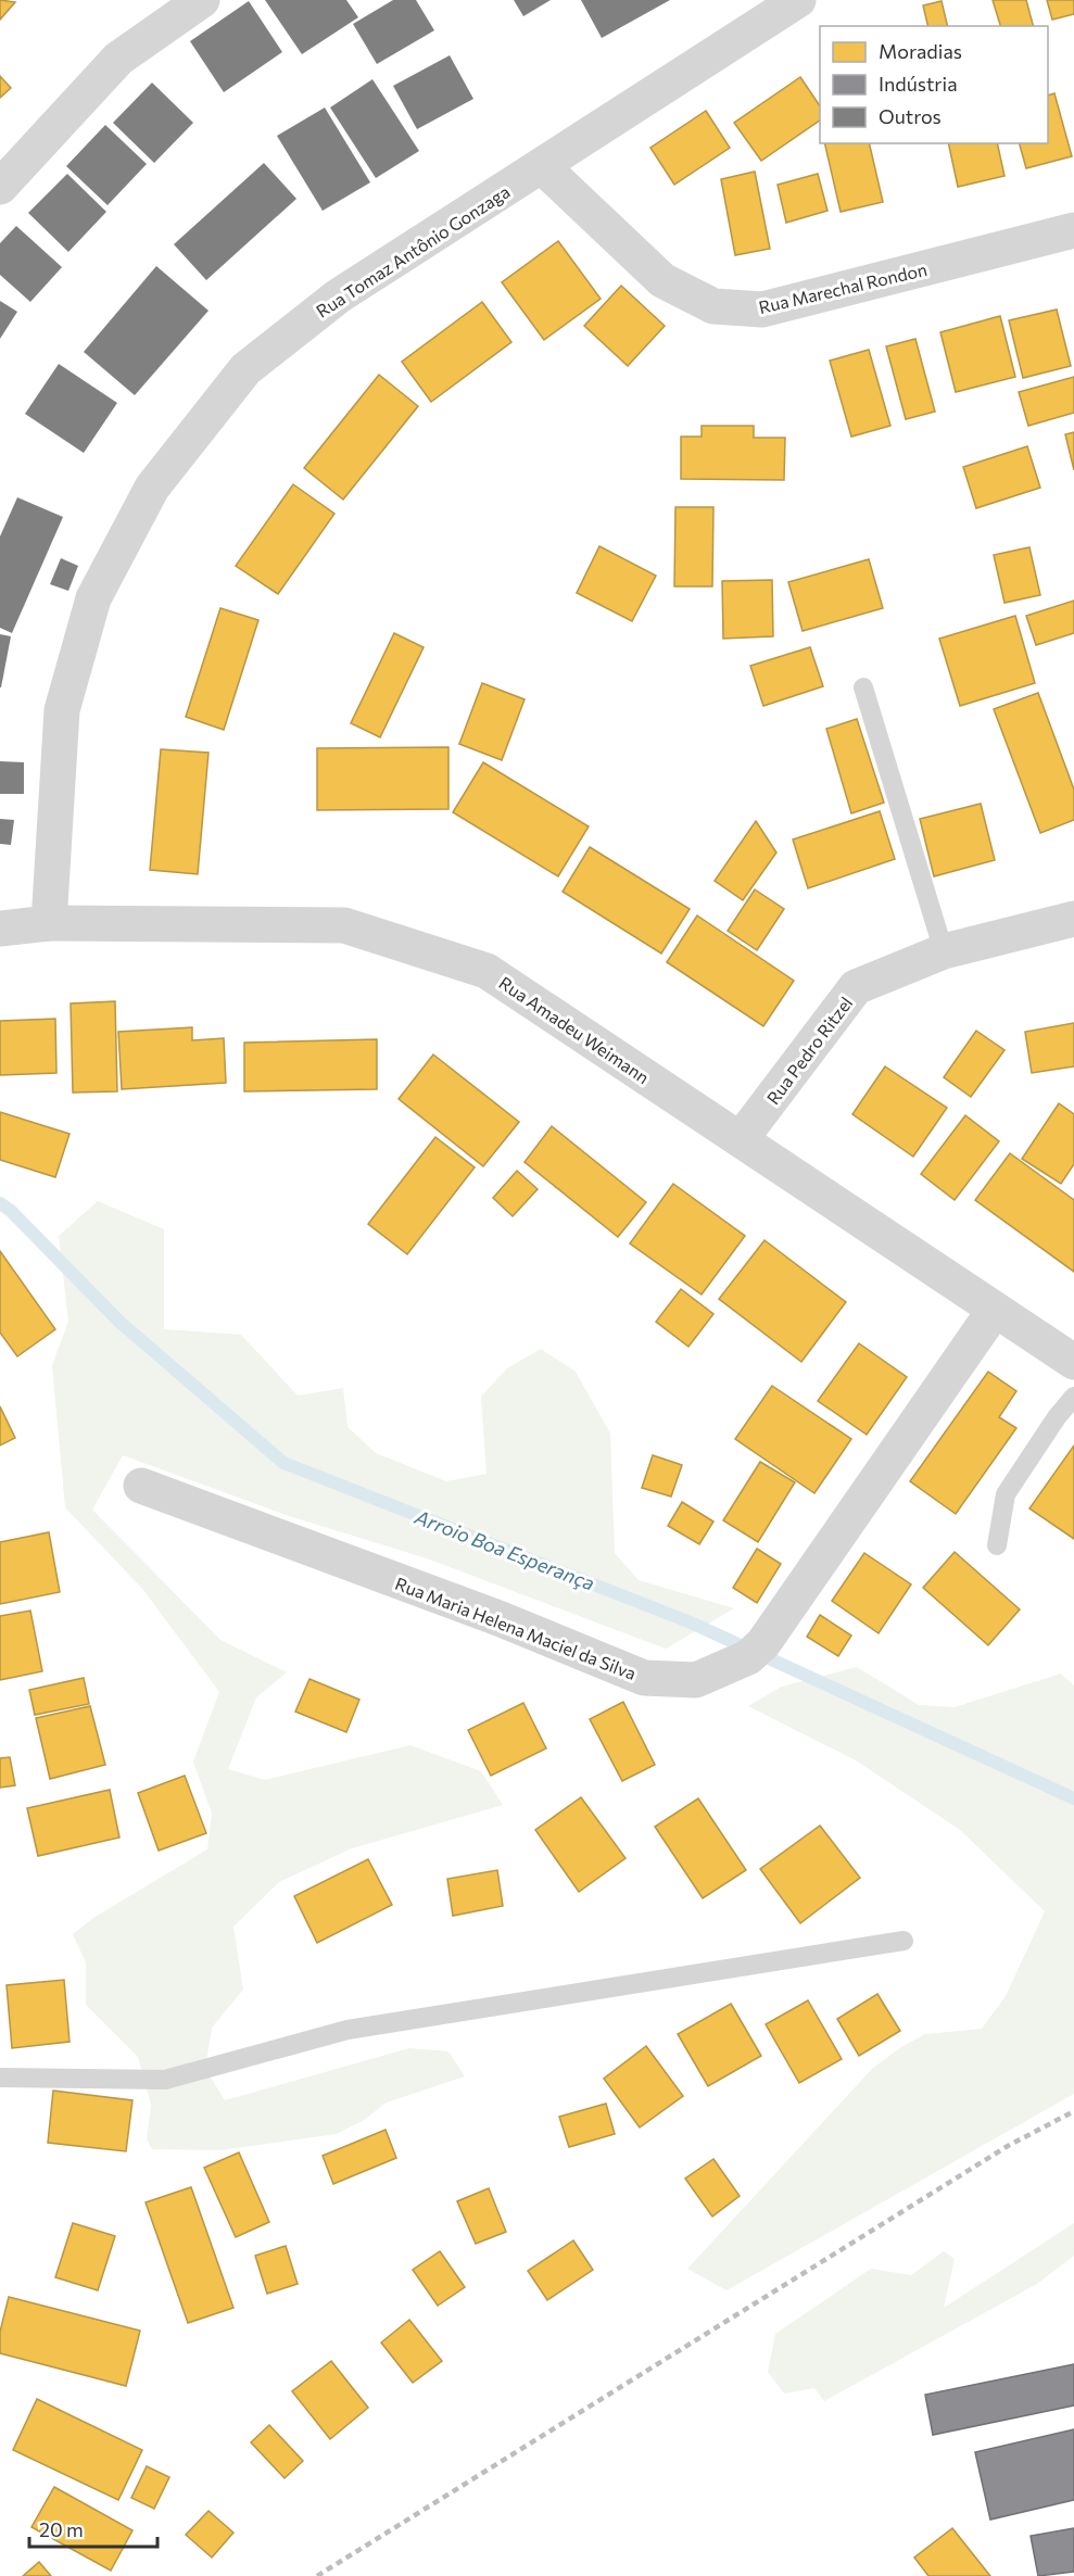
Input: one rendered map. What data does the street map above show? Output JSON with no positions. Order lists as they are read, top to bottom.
{
  "streets": {
    "street": [
      "Rua Tomaz Antônio Gonzaga",
      "Rua Marechal Rondon",
      "Rua Amadeu Weimann",
      "Rua Pedro Ritzel",
      "Rua Maria Helena Maciel da Silva"
    ]
  },
  "crossings": [
    ["Rua Tomaz Antônio Gonzaga", "Rua Marechal Rondon"],
    ["Rua Tomaz Antônio Gonzaga", "Rua Amadeu Weimann"],
    ["Rua Amadeu Weimann", "Rua Pedro Ritzel"],
    ["Rua Amadeu Weimann", "Rua Maria Helena Maciel da Silva"]
  ],
  "water": ["Arroio Boa Esperança"],
  "legend": ["Moradias", "Indústria", "Outros"],
  "scale_bar": "20 m"
}
